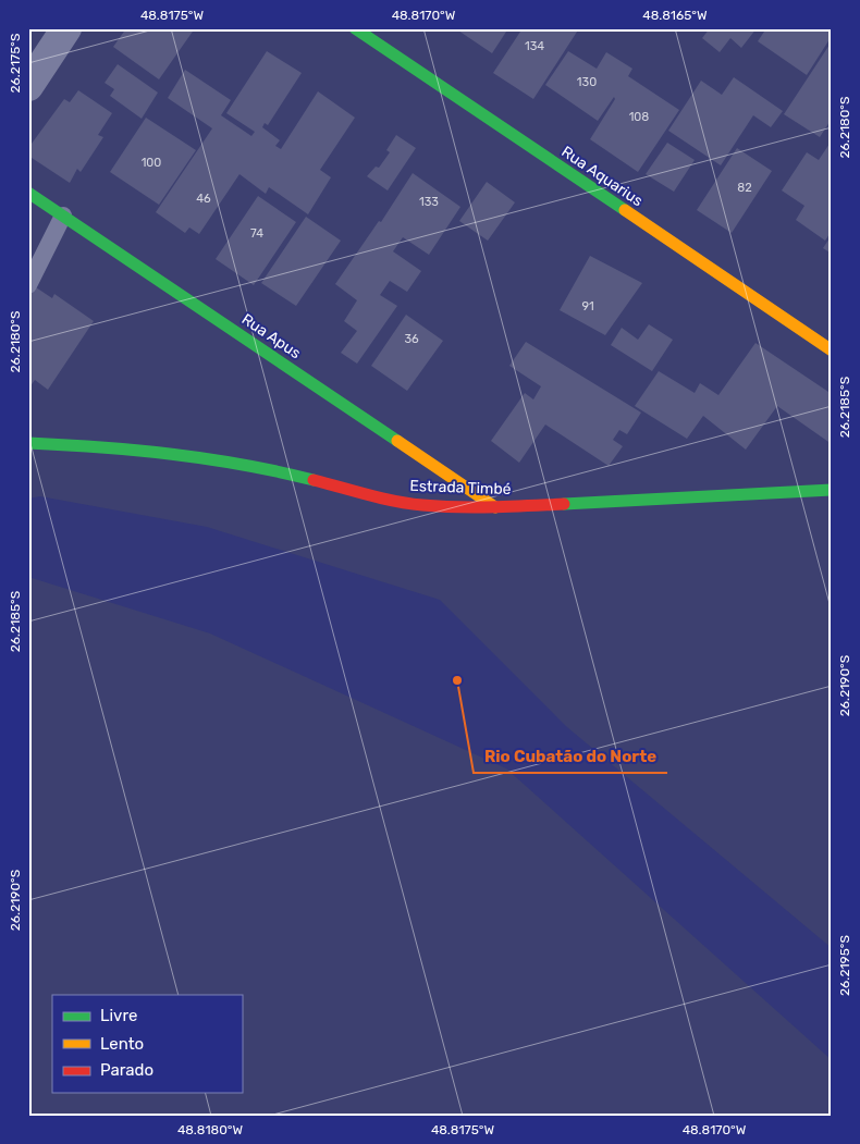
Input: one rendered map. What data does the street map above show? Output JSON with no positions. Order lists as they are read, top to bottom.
{
  "streets": {
    "street": ["Rua Aquarius", "Rua Apus", "Estrada Timbé"]
  },
  "crossings": [
    ["Rua Apus", "Estrada Timbé"]
  ],
  "places": ["Rio Cubatão do Norte"],
  "house_numbers": [
    "134",
    "130",
    "108",
    "100",
    "82",
    "46",
    "133",
    "74",
    "91",
    "36"
  ],
  "legend": ["Livre", "Lento", "Parado"],
  "coordinates": [
    "48.8175°W",
    "48.8170°W",
    "48.8165°W",
    "26.2175°S",
    "26.2180°S",
    "26.2185°S",
    "26.2190°S",
    "26.2195°S",
    "48.8180°W"
  ]
}
